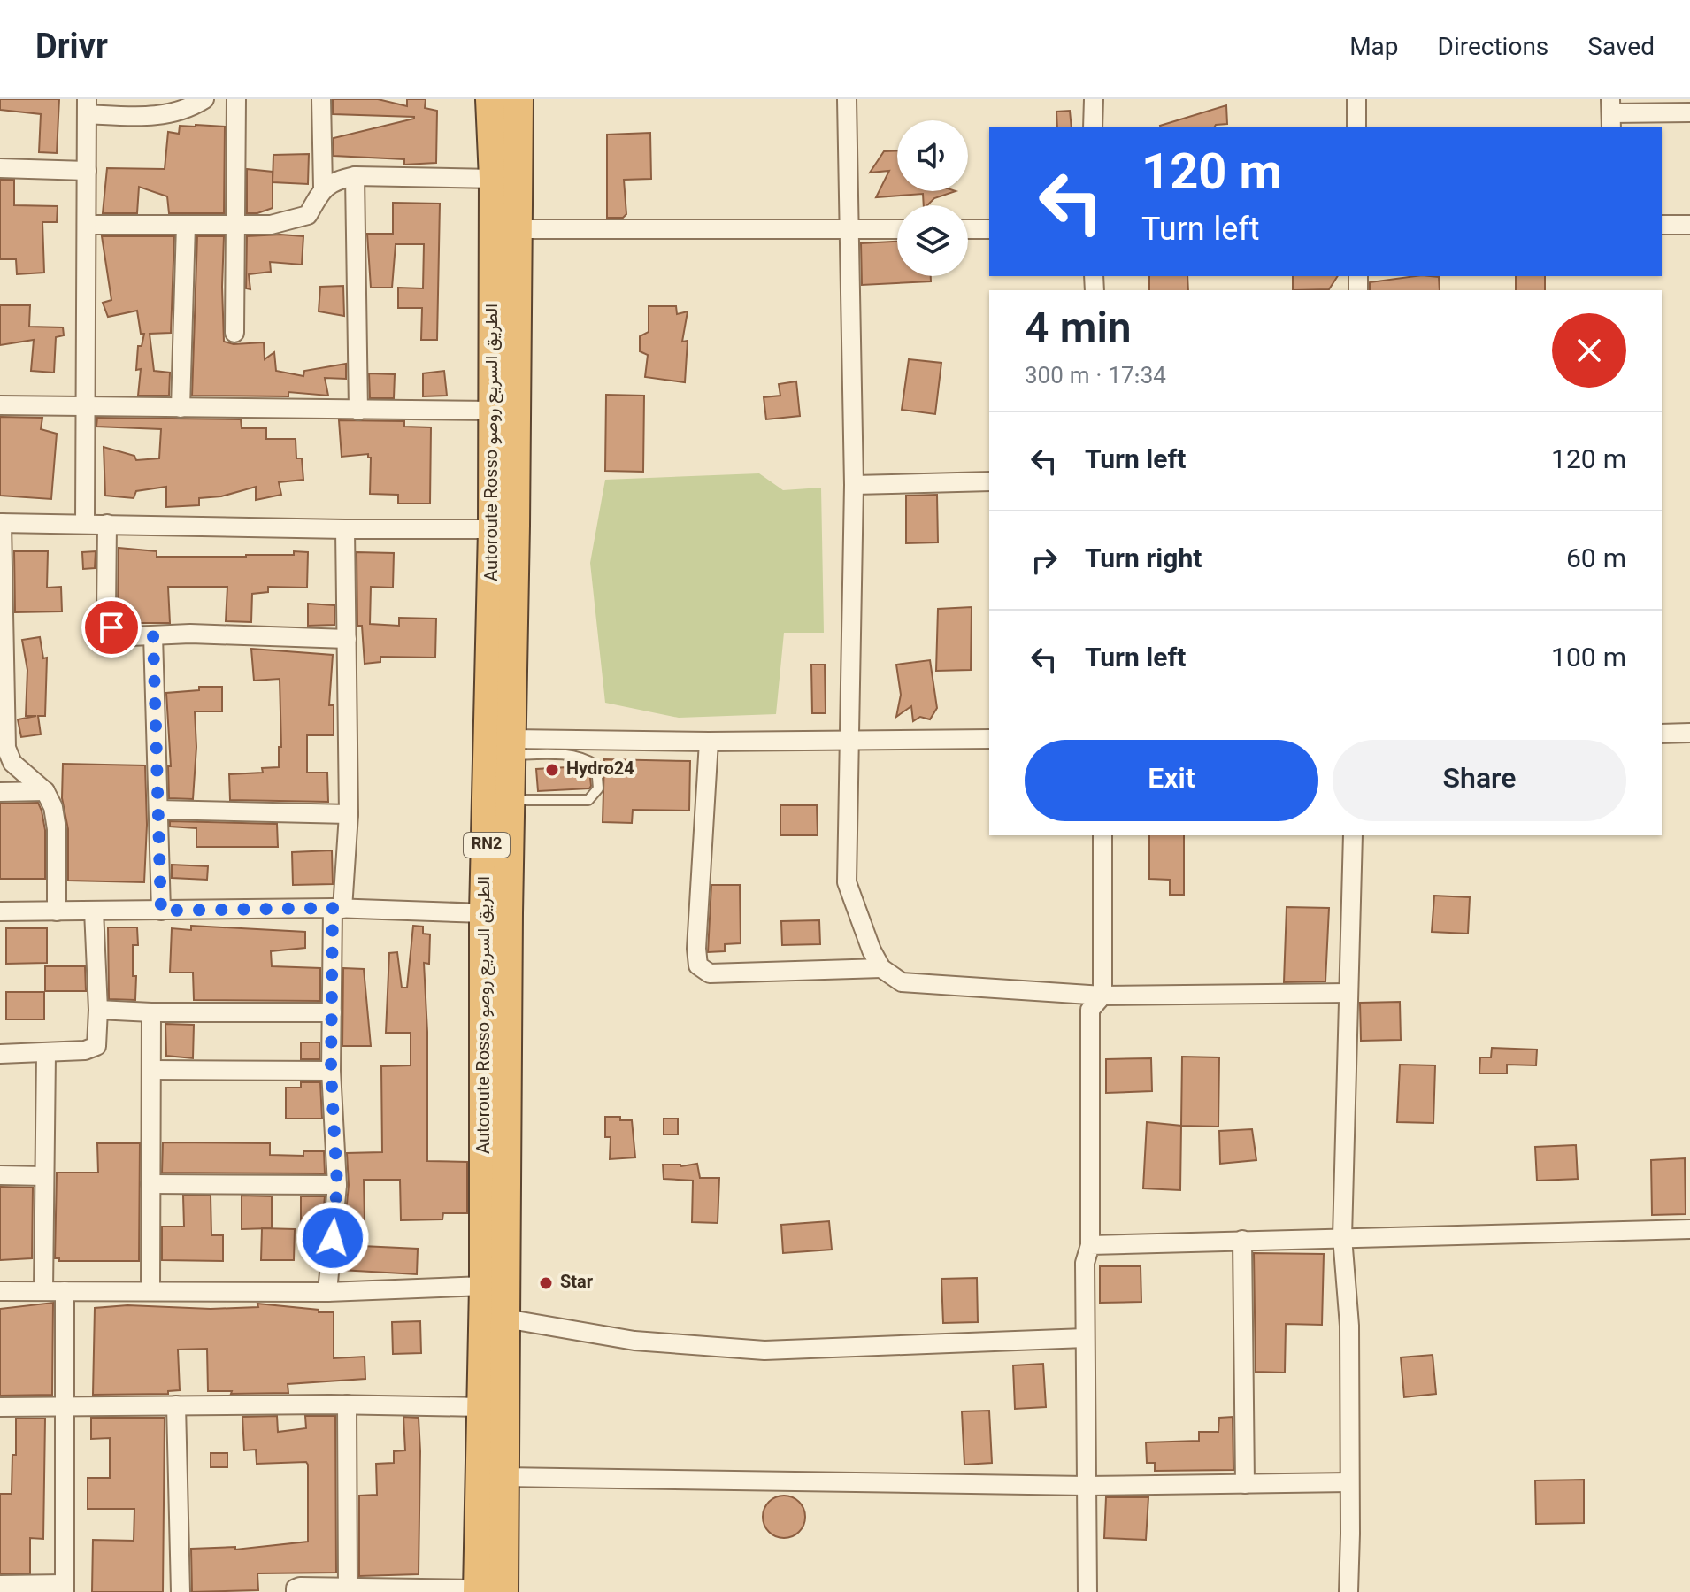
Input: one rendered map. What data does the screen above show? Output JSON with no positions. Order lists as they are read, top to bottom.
{
  "streets": {
    "highway": ["Autoroute Rosso الطريق السريع روصو", "RN2"]
  },
  "places": ["Hydro24", "Star"],
  "page": {
    "header": "Drivr",
    "nav": ["Map", "Directions", "Saved"],
    "turn": ["120 m", "Turn left"],
    "heading": ["4 min", "300 m · 17:34"],
    "list": [
      {
        "name": "Turn left",
        "value": "120 m"
      },
      {
        "name": "Turn right",
        "value": "60 m"
      },
      {
        "name": "Turn left",
        "value": "100 m"
      }
    ],
    "buttons": ["Exit", "Share"]
  }
}
